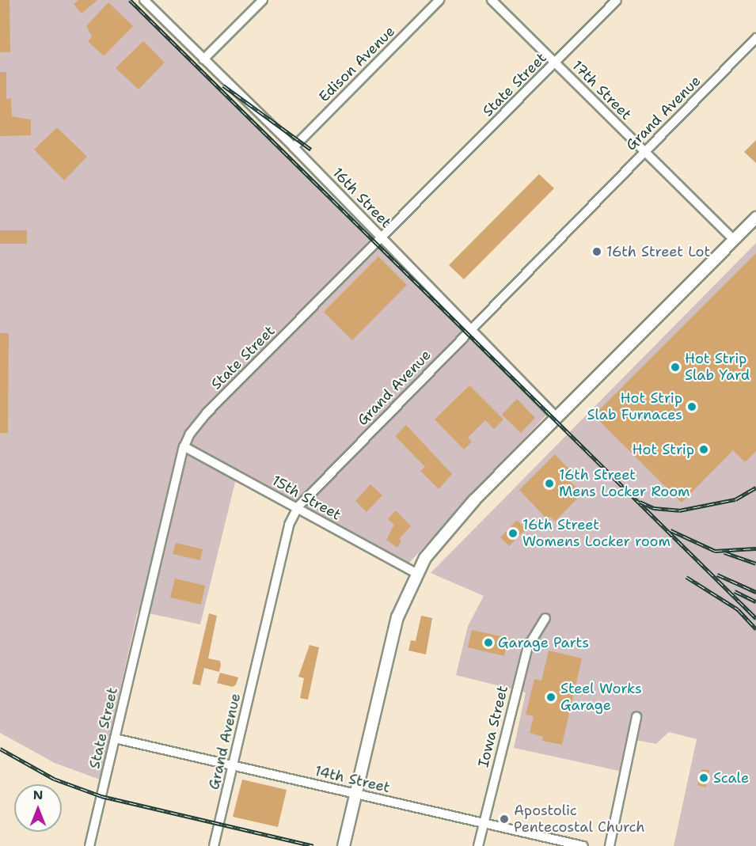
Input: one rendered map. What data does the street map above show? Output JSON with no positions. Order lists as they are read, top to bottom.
{
  "streets": {
    "street": [
      "Edison Avenue",
      "State Street",
      "17th Street",
      "Grand Avenue",
      "16th Street",
      "15th Street",
      "Iowa Street",
      "14th Street"
    ]
  },
  "crossings": [
    ["Edison Avenue", "16th Street"],
    ["State Street", "17th Street"],
    ["State Street", "16th Street"],
    ["State Street", "15th Street"],
    ["State Street", "14th Street"],
    ["17th Street", "Grand Avenue"],
    ["Grand Avenue", "16th Street"],
    ["Grand Avenue", "15th Street"],
    ["Grand Avenue", "14th Street"],
    ["Iowa Street", "14th Street"]
  ],
  "places": [
    "16th Street Lot",
    "Hot Strip Slab Yard",
    "Hot Strip Slab Furnaces",
    "Hot Strip",
    "16th Street Mens Locker Room",
    "16th Street Womens Locker room",
    "Garage Parts",
    "Steel Works Garage",
    "Scale",
    "Apostolic Pentecostal Church"
  ],
  "north": "top"
}
